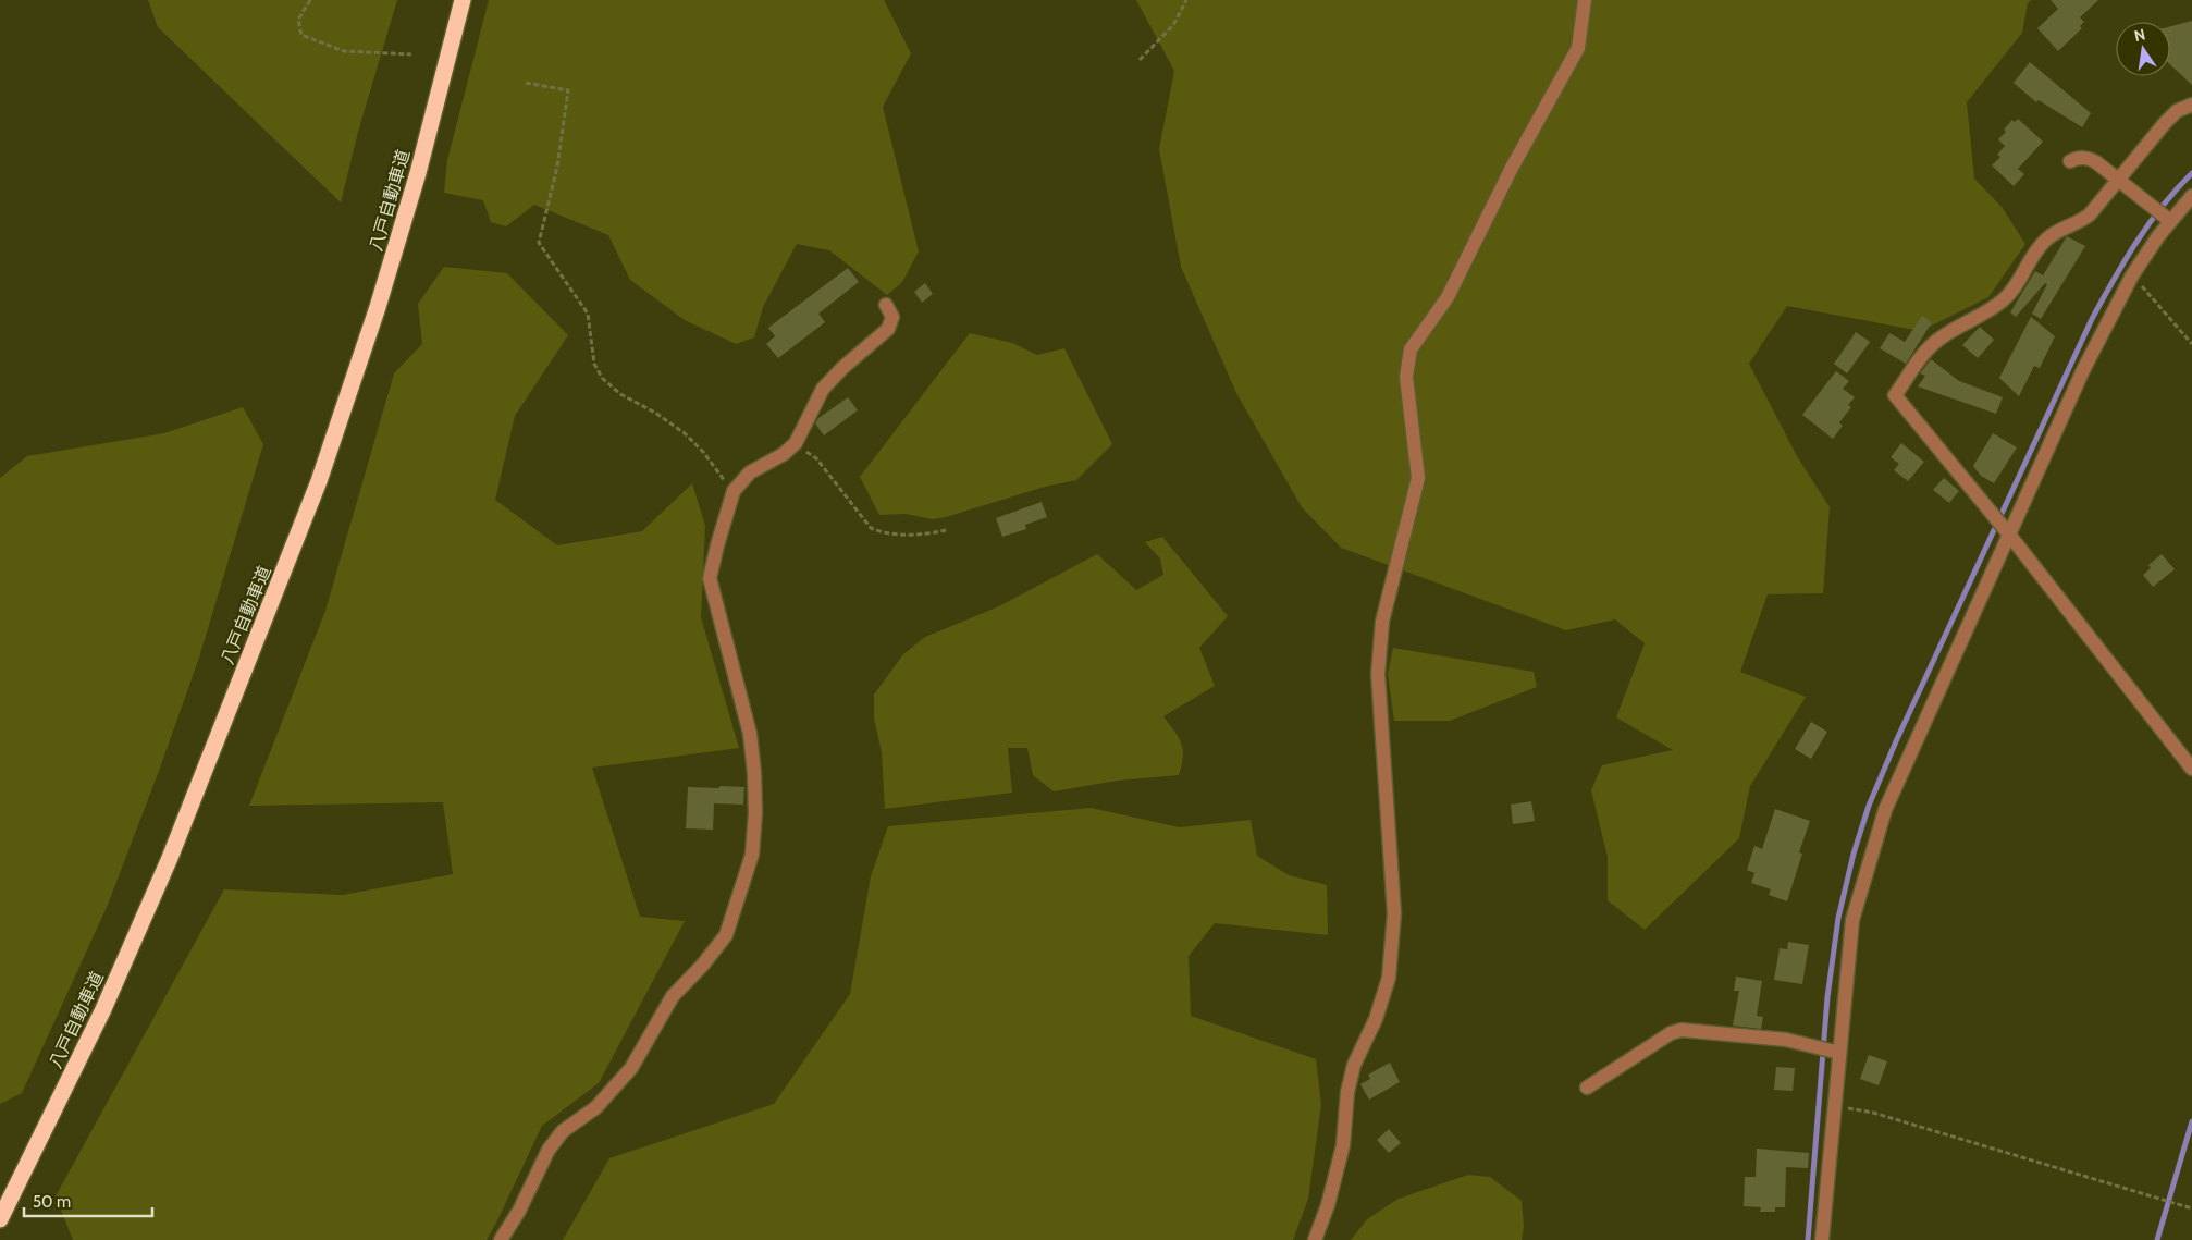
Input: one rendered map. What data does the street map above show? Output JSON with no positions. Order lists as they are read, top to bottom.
{
  "streets": {
    "highway": ["八戸自動車道"]
  },
  "scale_bar": "50 m",
  "north": "top"
}
